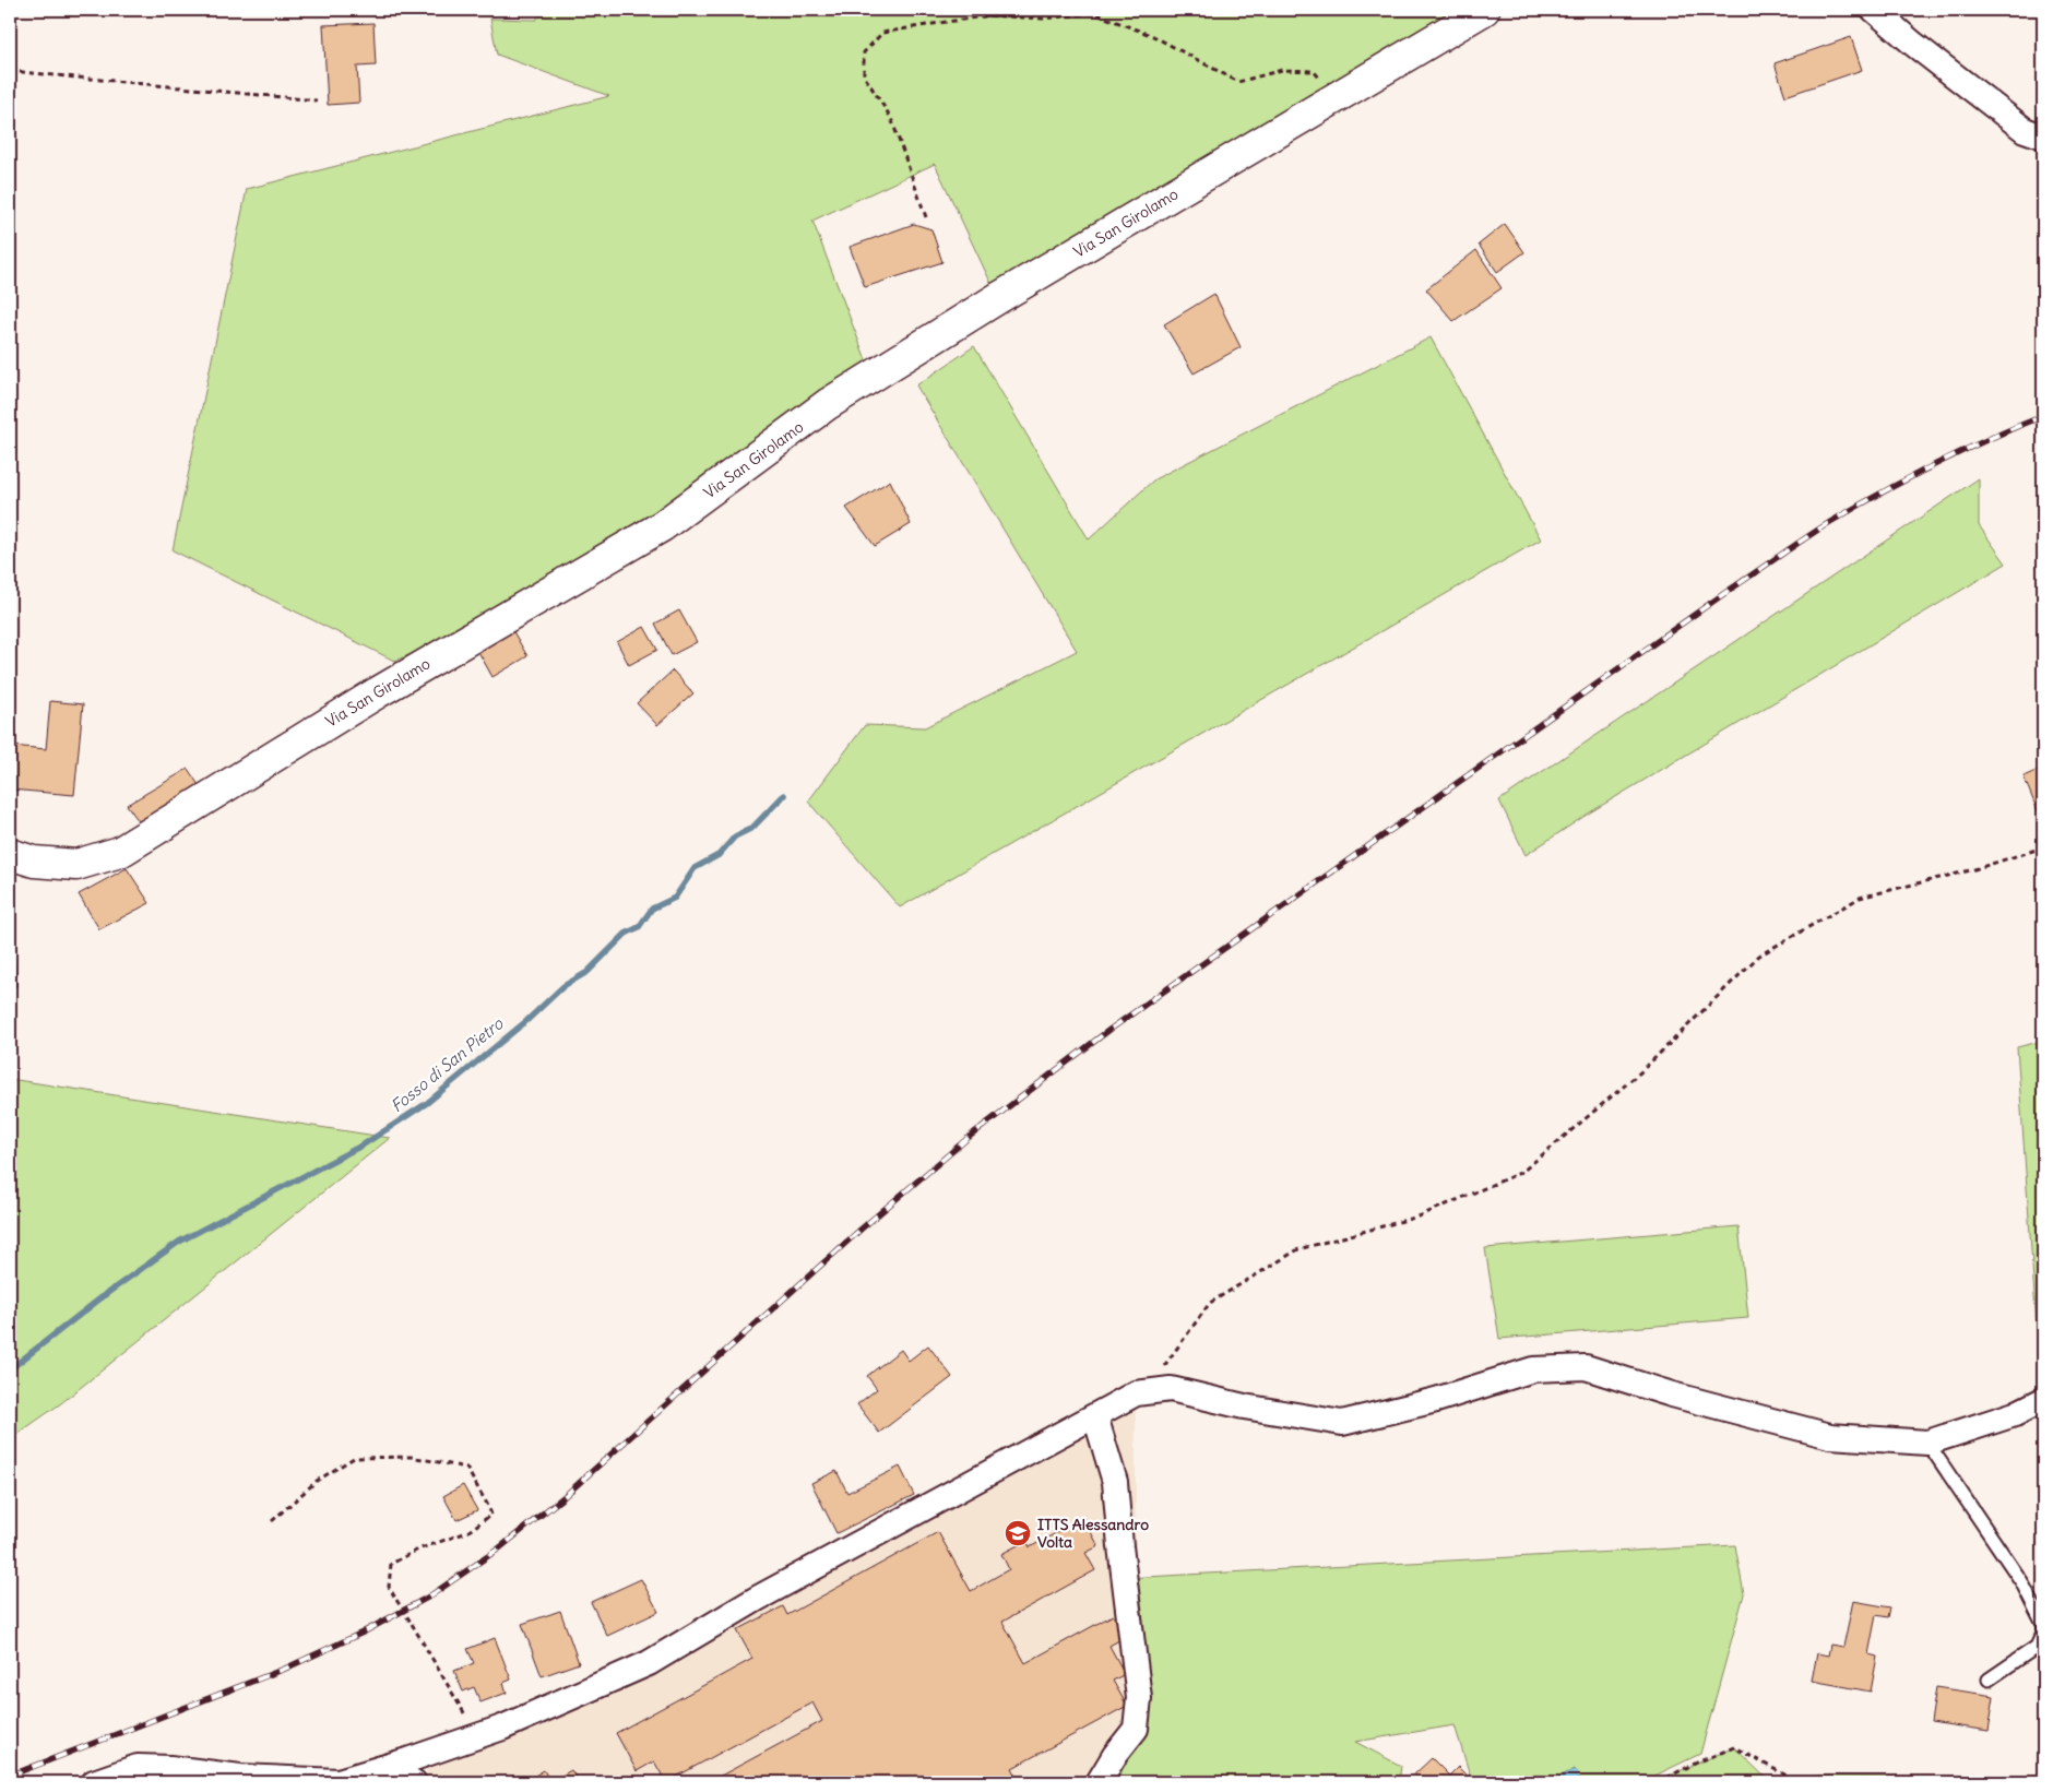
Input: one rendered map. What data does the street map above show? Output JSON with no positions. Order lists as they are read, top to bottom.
{
  "streets": {
    "street": ["Via San Girolamo"]
  },
  "water": ["Fosso di San Pietro"],
  "places": {
    "school or university": ["ITTS Alessandro Volta"]
  }
}
